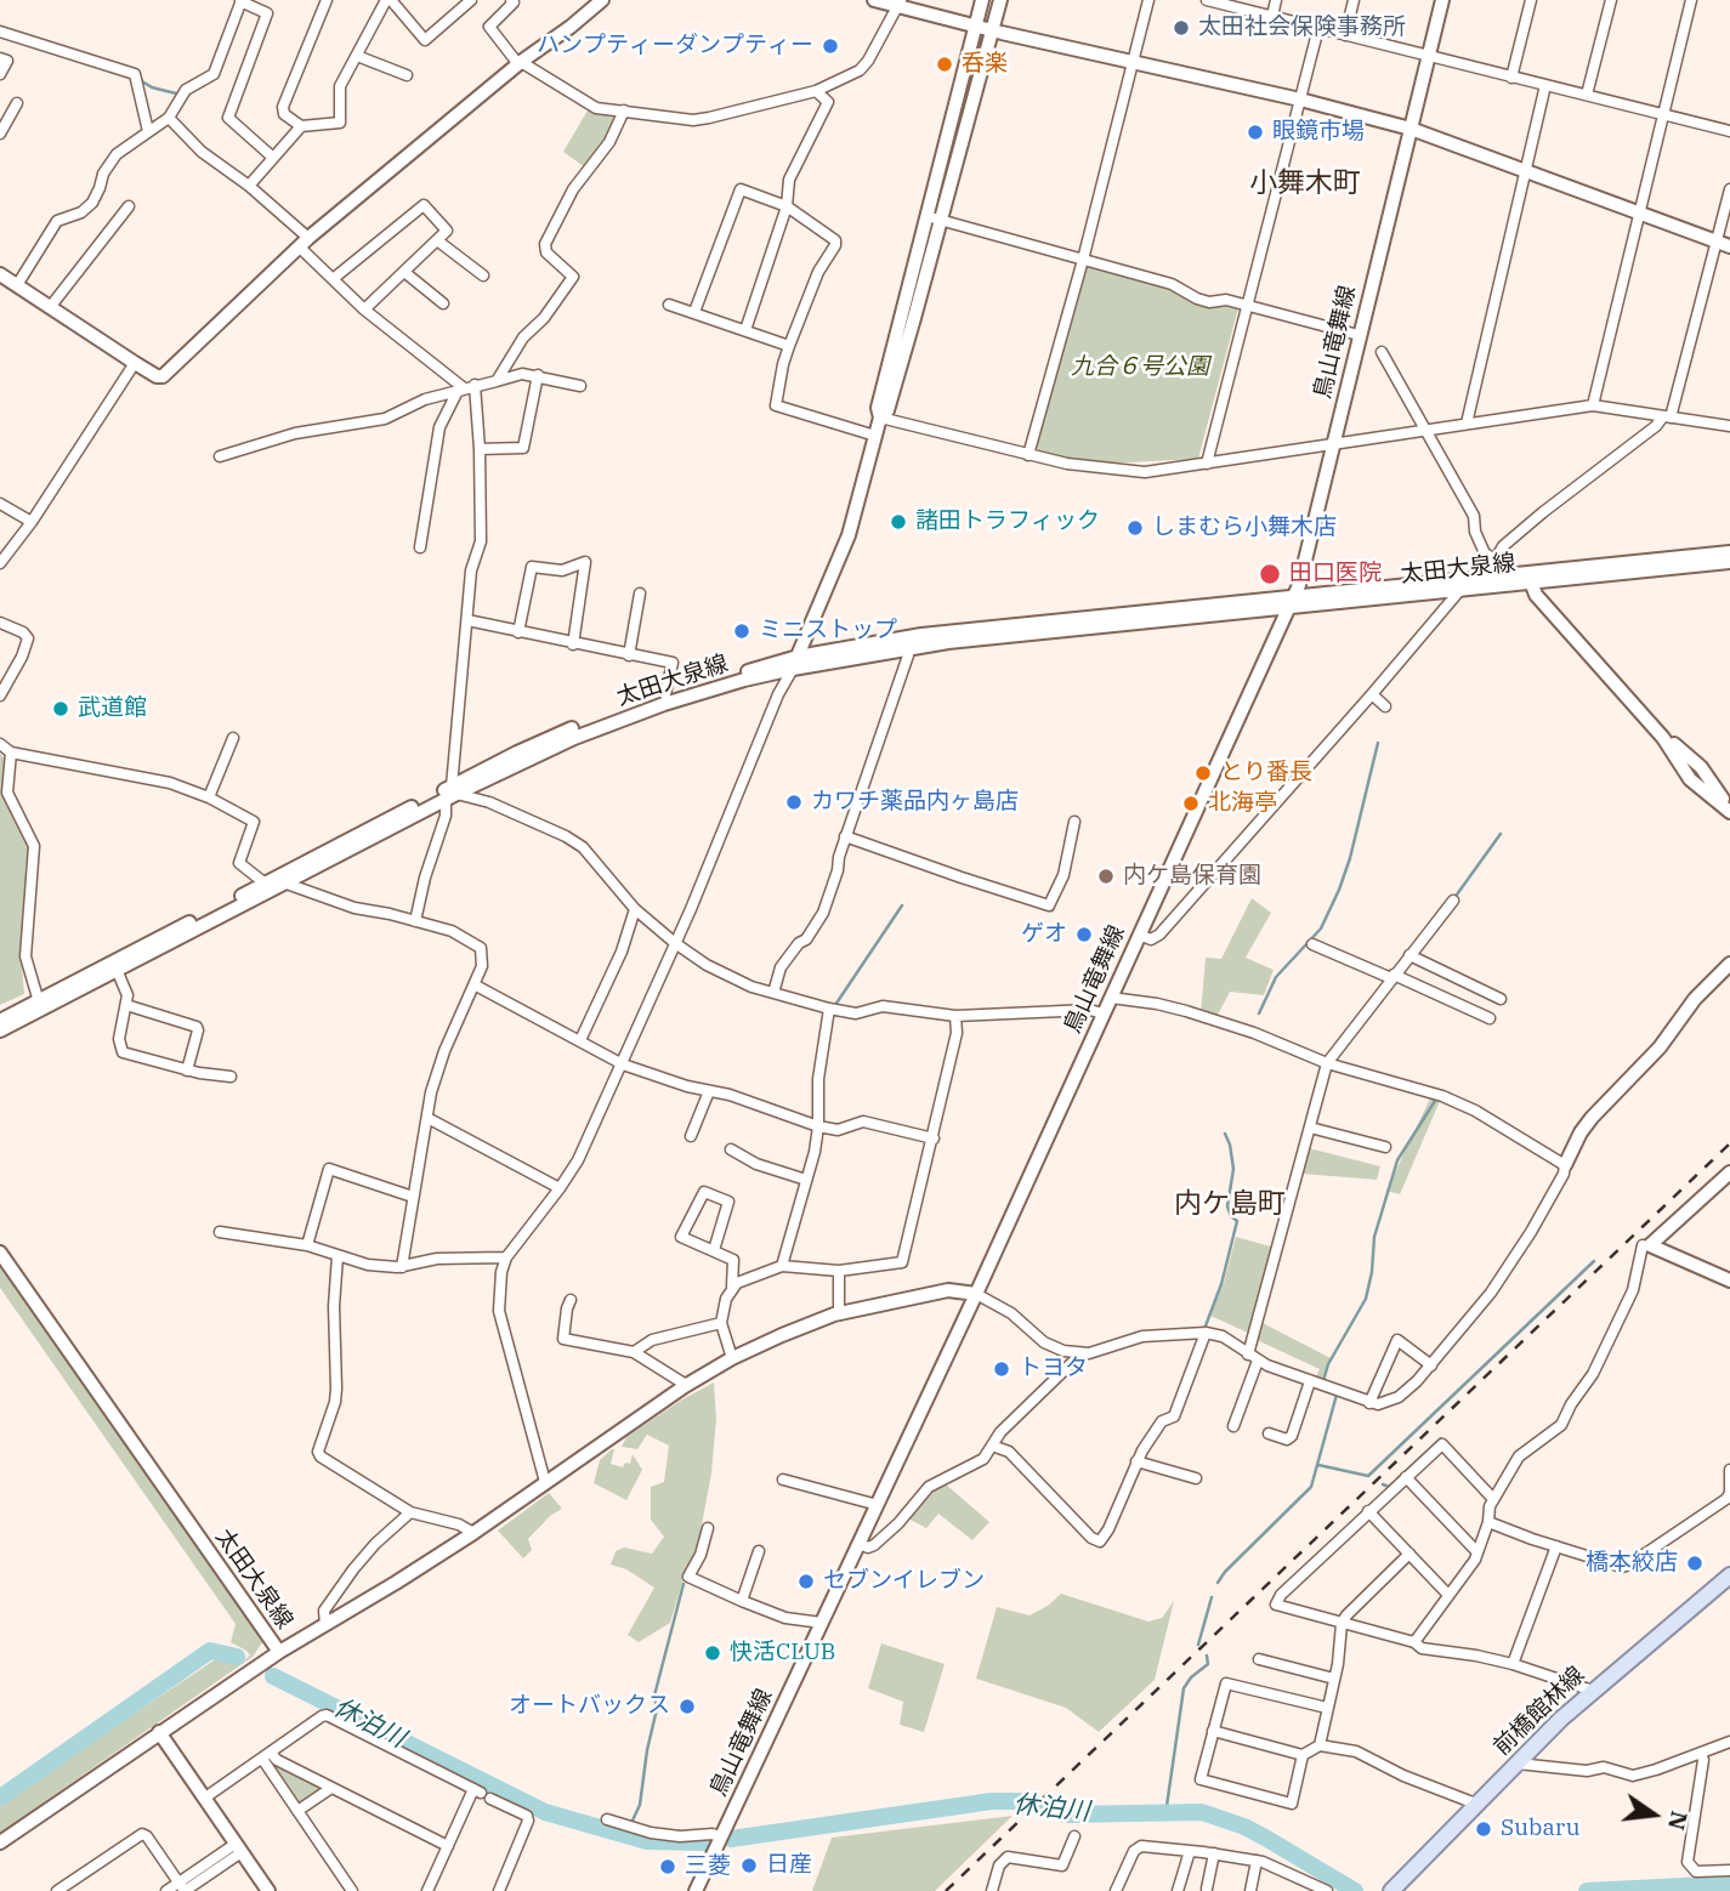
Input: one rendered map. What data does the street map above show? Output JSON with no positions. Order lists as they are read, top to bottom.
{
  "streets": {
    "main road": ["鳥山竜舞線", "太田大泉線", "前橋館林線"]
  },
  "crossings": [
    ["鳥山竜舞線", "太田大泉線"]
  ],
  "districts": ["小舞木町", "内ケ島町"],
  "water": ["休泊川"],
  "parks": ["九合６号公園"],
  "places": [
    "太田社会保険事務所",
    "ハンプティーダンプティー",
    "呑楽",
    "眼鏡市場",
    "諸田トラフィック",
    "しまむら小舞木店",
    "田口医院",
    "ミニストップ",
    "武道館",
    "とり番長",
    "カワチ薬品内ヶ島店",
    "北海亭",
    "内ケ島保育園",
    "ゲオ",
    "トヨタ",
    "橋本絞店",
    "セブンイレブン",
    "快活CLUB",
    "オートバックス",
    "Subaru",
    "日産",
    "三菱"
  ],
  "north": "right"
}
